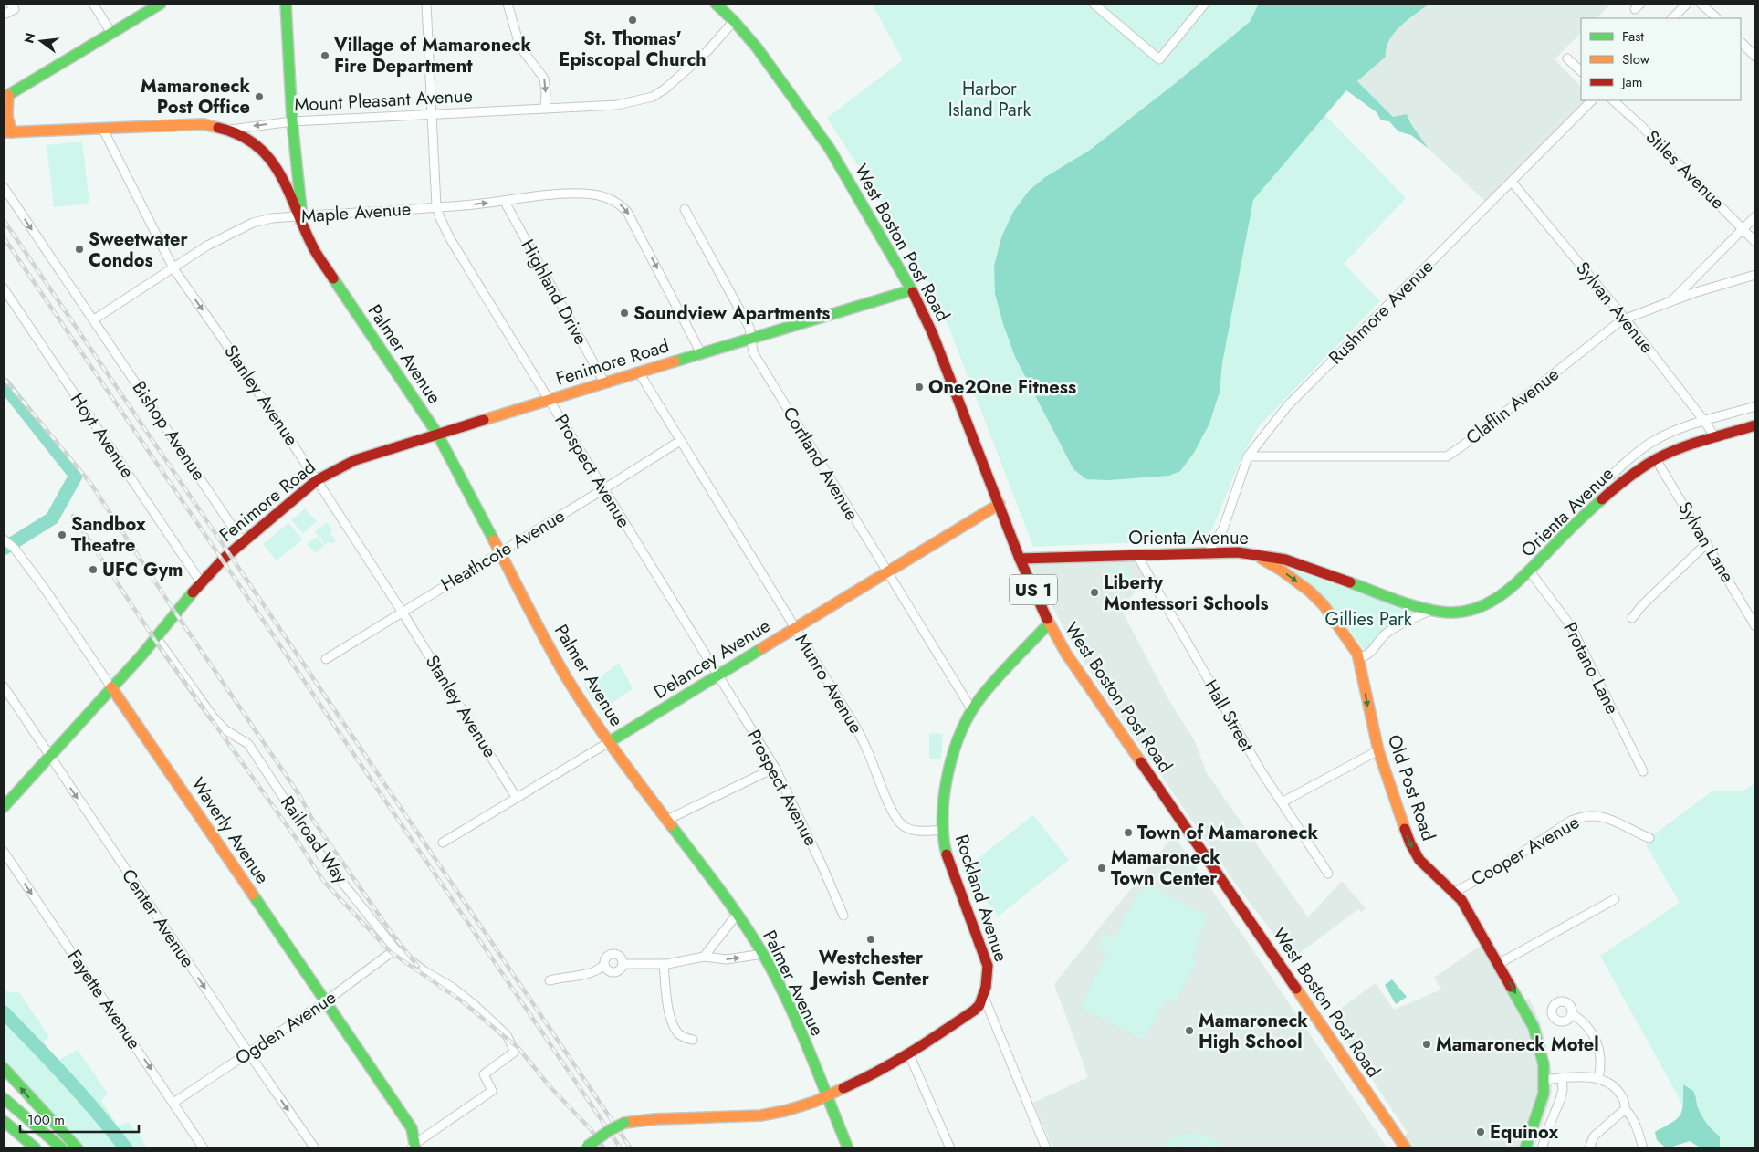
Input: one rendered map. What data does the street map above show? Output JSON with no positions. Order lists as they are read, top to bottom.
{
  "streets": {
    "main road": [
      "Mount Pleasant Avenue",
      "West Boston Post Road",
      "Palmer Avenue",
      "Fenimore Road",
      "Orienta Avenue",
      "US 1",
      "Delancey Avenue",
      "Old Post Road",
      "Waverly Avenue",
      "Rockland Avenue"
    ],
    "street": [
      "Stiles Avenue",
      "Maple Avenue",
      "Highland Drive",
      "Sylvan Avenue",
      "Rushmore Avenue",
      "Stanley Avenue",
      "Claflin Avenue",
      "Bishop Avenue",
      "Hoyt Avenue",
      "Cortland Avenue",
      "Prospect Avenue",
      "Sylvan Lane",
      "Heathcote Avenue",
      "Protano Lane",
      "Munro Avenue",
      "Hall Street",
      "Railroad Way",
      "Cooper Avenue",
      "Center Avenue",
      "Fayette Avenue",
      "Ogden Avenue"
    ]
  },
  "crossings": [
    ["Mount Pleasant Avenue", "West Boston Post Road"],
    ["Mount Pleasant Avenue", "Palmer Avenue"],
    ["Mount Pleasant Avenue", "Stanley Avenue"],
    ["Mount Pleasant Avenue", "Prospect Avenue"],
    ["Maple Avenue", "Highland Drive"],
    ["Maple Avenue", "Palmer Avenue"],
    ["Maple Avenue", "Fenimore Road"],
    ["Maple Avenue", "Stanley Avenue"],
    ["Maple Avenue", "Bishop Avenue"],
    ["Maple Avenue", "Prospect Avenue"],
    ["West Boston Post Road", "Fenimore Road"],
    ["West Boston Post Road", "Orienta Avenue"],
    ["West Boston Post Road", "Delancey Avenue"],
    ["West Boston Post Road", "Rockland Avenue"],
    ["Highland Drive", "Fenimore Road"],
    ["Sylvan Avenue", "Rushmore Avenue"],
    ["Sylvan Avenue", "Claflin Avenue"],
    ["Sylvan Avenue", "Orienta Avenue"],
    ["Rushmore Avenue", "Claflin Avenue"],
    ["Rushmore Avenue", "Orienta Avenue"],
    ["Palmer Avenue", "Fenimore Road"],
    ["Palmer Avenue", "Heathcote Avenue"],
    ["Palmer Avenue", "Delancey Avenue"],
    ["Palmer Avenue", "Rockland Avenue"],
    ["Fenimore Road", "Stanley Avenue"],
    ["Fenimore Road", "Bishop Avenue"],
    ["Fenimore Road", "Hoyt Avenue"],
    ["Fenimore Road", "Cortland Avenue"],
    ["Fenimore Road", "Prospect Avenue"],
    ["Fenimore Road", "Munro Avenue"],
    ["Fenimore Road", "Waverly Avenue"],
    ["Fenimore Road", "Railroad Way"],
    ["Fenimore Road", "Center Avenue"],
    ["Stanley Avenue", "Heathcote Avenue"],
    ["Stanley Avenue", "Delancey Avenue"],
    ["Cortland Avenue", "Delancey Avenue"],
    ["Cortland Avenue", "Rockland Avenue"],
    ["Prospect Avenue", "Heathcote Avenue"],
    ["Prospect Avenue", "Delancey Avenue"],
    ["Orienta Avenue", "Sylvan Lane"],
    ["Orienta Avenue", "Protano Lane"],
    ["Orienta Avenue", "Hall Street"],
    ["Orienta Avenue", "Old Post Road"],
    ["Heathcote Avenue", "Munro Avenue"],
    ["Delancey Avenue", "Munro Avenue"],
    ["Munro Avenue", "Rockland Avenue"],
    ["Old Post Road", "Cooper Avenue"],
    ["Waverly Avenue", "Railroad Way"],
    ["Waverly Avenue", "Ogden Avenue"],
    ["Railroad Way", "Ogden Avenue"],
    ["Center Avenue", "Ogden Avenue"],
    ["Fayette Avenue", "Ogden Avenue"]
  ],
  "one_way": [
    "Maple Avenue",
    "Bishop Avenue",
    "Old Post Road",
    "Center Avenue",
    "Fayette Avenue"
  ],
  "parks": ["Harbor Island Park", "Gillies Park"],
  "places": [
    "St. Thomas' Episcopal Church",
    "Village of Mamaroneck Fire Department",
    "Mamaroneck Post Office",
    "Sweetwater Condos",
    "Soundview Apartments",
    "One2One Fitness",
    "Sandbox Theatre",
    "UFC Gym",
    "Liberty Montessori Schools",
    "Town of Mamaroneck",
    "Mamaroneck Town Center",
    "Westchester Jewish Center",
    "Mamaroneck High School",
    "Mamaroneck Motel",
    "Equinox"
  ],
  "legend": ["Fast", "Slow", "Jam"],
  "scale_bar": "100 m",
  "north": "left"
}
